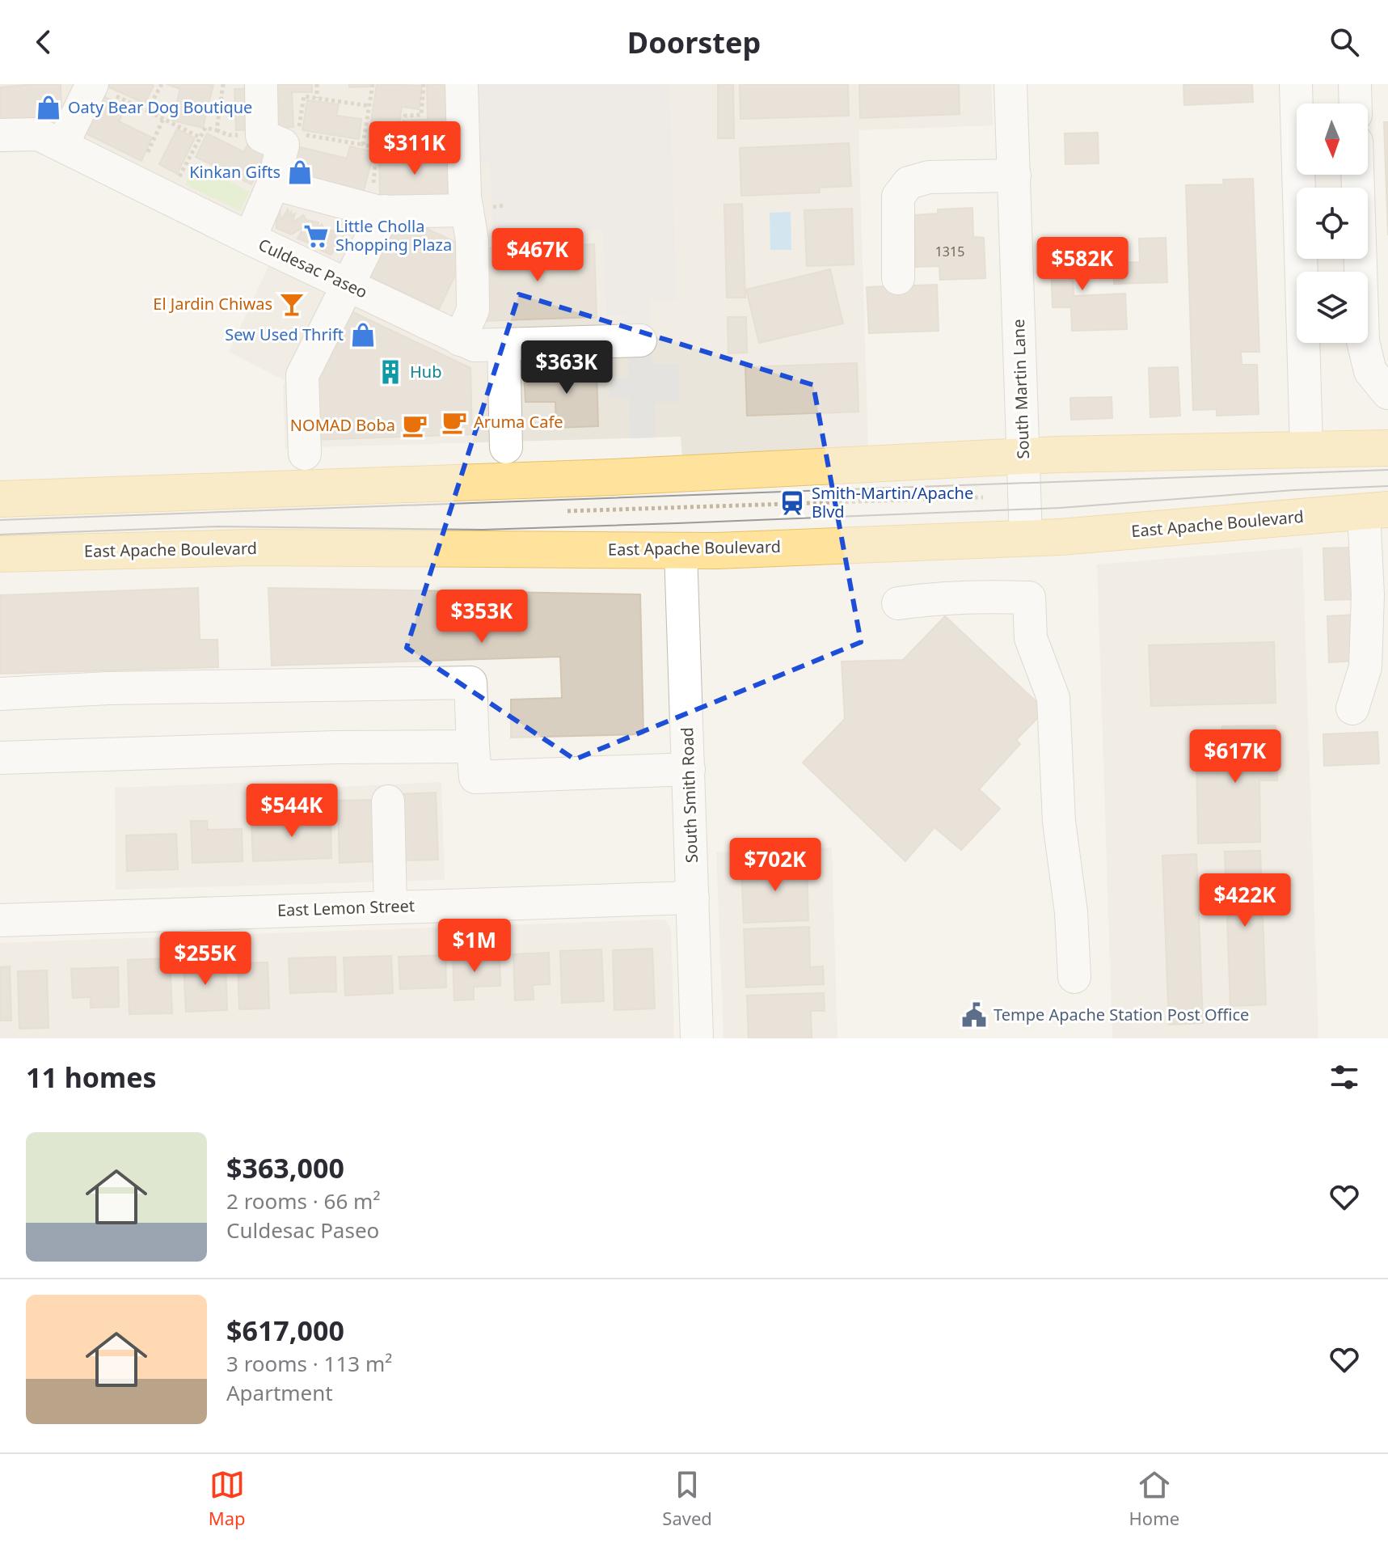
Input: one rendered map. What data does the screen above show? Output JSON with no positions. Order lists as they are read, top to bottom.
{
  "streets": {
    "main road": ["East Apache Boulevard"],
    "street": [
      "Culdesac Paseo",
      "South Martin Lane",
      "South Smith Road",
      "East Lemon Street"
    ]
  },
  "crossings": [
    ["South Martin Lane", "East Apache Boulevard"],
    ["East Apache Boulevard", "South Smith Road"],
    ["South Smith Road", "East Lemon Street"]
  ],
  "places": {
    "shop": ["Oaty Bear Dog Boutique", "Kinkan Gifts", "Sew Used Thrift"],
    "supermarket": ["Little Cholla Shopping Plaza"],
    "bar": ["El Jardin Chiwas"],
    "building": ["Hub"],
    "cafe": ["Aruma Cafe", "NOMAD Boba"],
    "station": ["Smith-Martin/Apache Blvd"],
    "public building": ["Tempe Apache Station Post Office"]
  },
  "house_numbers": ["1315"],
  "north": "bottom",
  "page": {
    "header": "Doorstep",
    "price": [
      "$311K",
      "$467K",
      "$582K",
      "$363K",
      "$353K",
      "$617K",
      "$544K",
      "$702K",
      "$422K",
      "$1M",
      "$255K"
    ],
    "heading": "11 homes",
    "list": [
      {
        "name": "$363,000",
        "note": "2 rooms · 66 m² · Culdesac Paseo"
      },
      {
        "name": "$617,000",
        "note": "3 rooms · 113 m² · Apartment"
      }
    ],
    "tabs": ["Map", "Saved", "Home"]
  }
}
